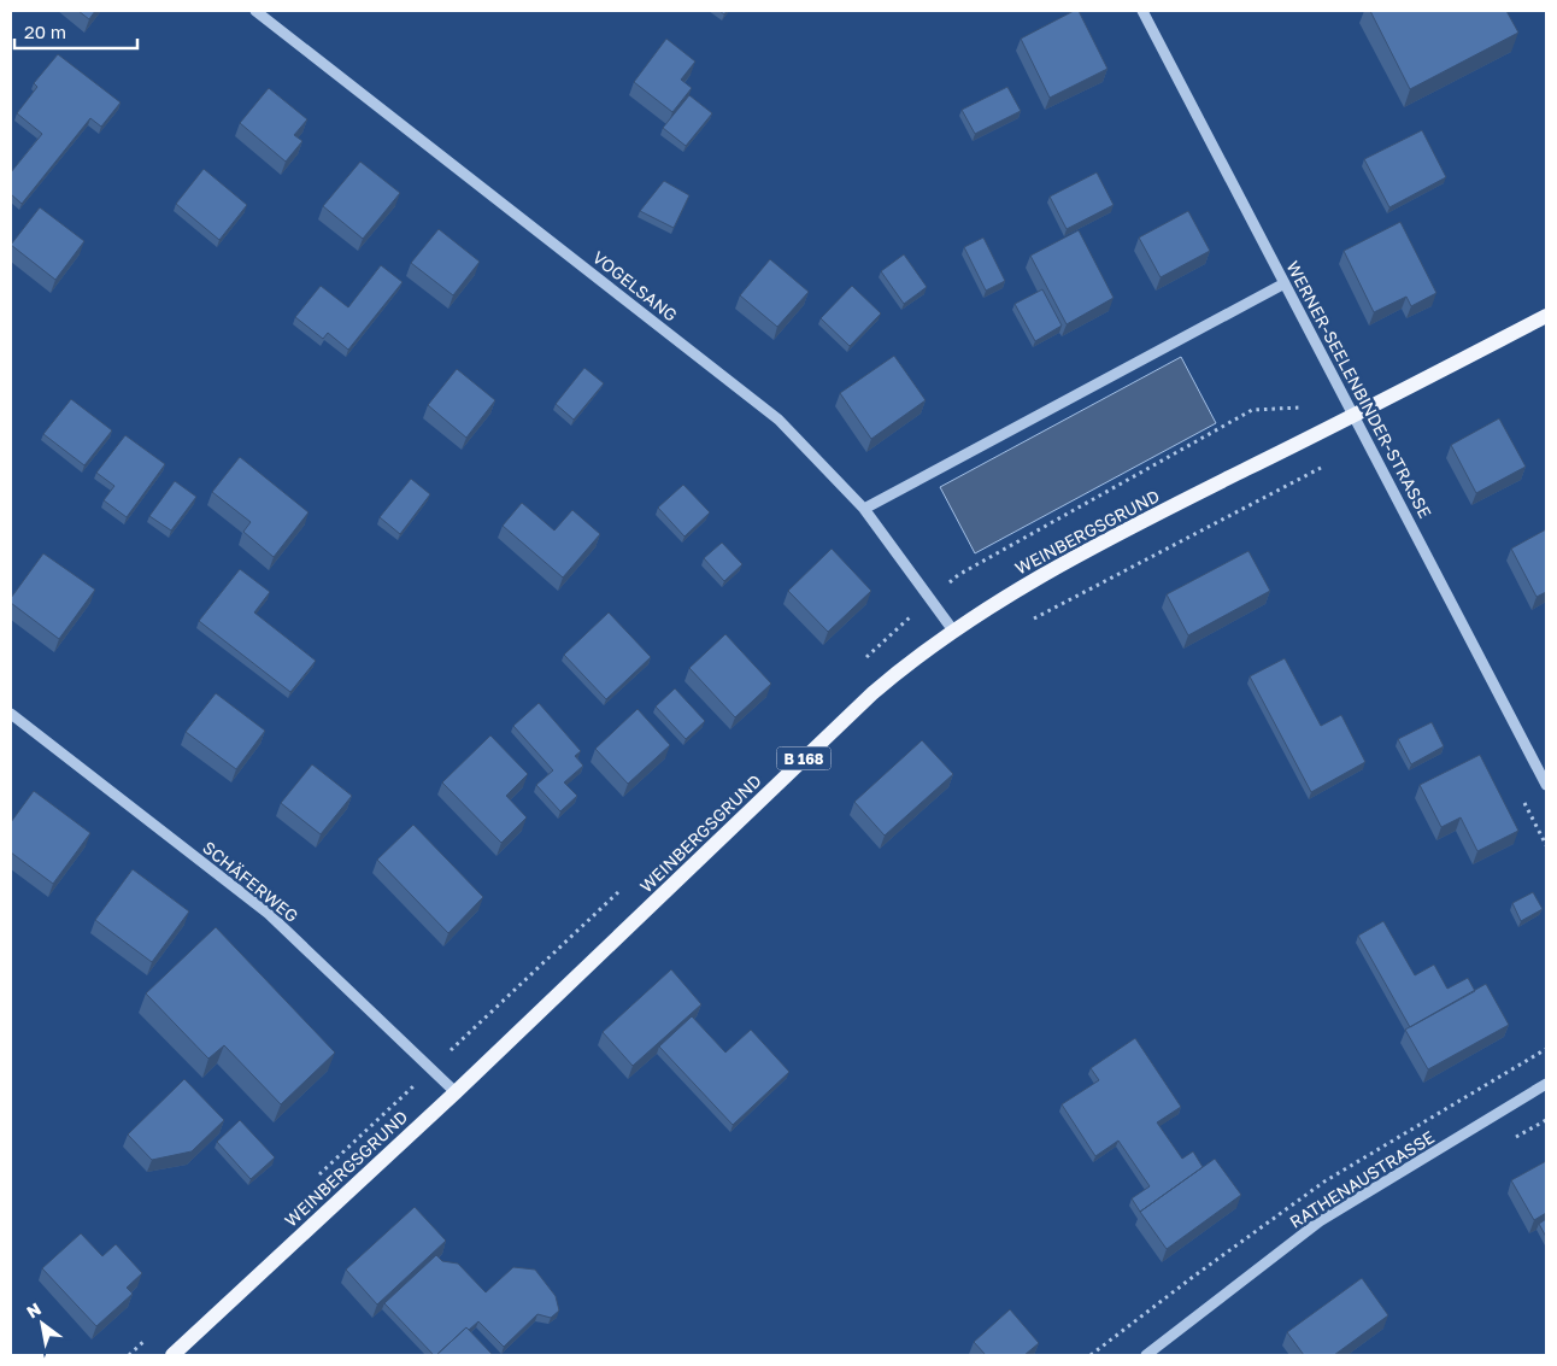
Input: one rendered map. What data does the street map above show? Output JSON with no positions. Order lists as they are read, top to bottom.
{
  "streets": {
    "main road": ["WEINBERGSGRUND", "B 168"],
    "street": [
      "VOGELSANG",
      "WERNER-SEELENBINDER-STRASSE",
      "SCHÄFERWEG",
      "RATHENAUSTRASSE"
    ]
  },
  "crossings": [
    ["VOGELSANG", "WEINBERGSGRUND"],
    ["WERNER-SEELENBINDER-STRASSE", "WEINBERGSGRUND"],
    ["WEINBERGSGRUND", "SCHÄFERWEG"]
  ],
  "scale_bar": "20 m",
  "north": "top left"
}
